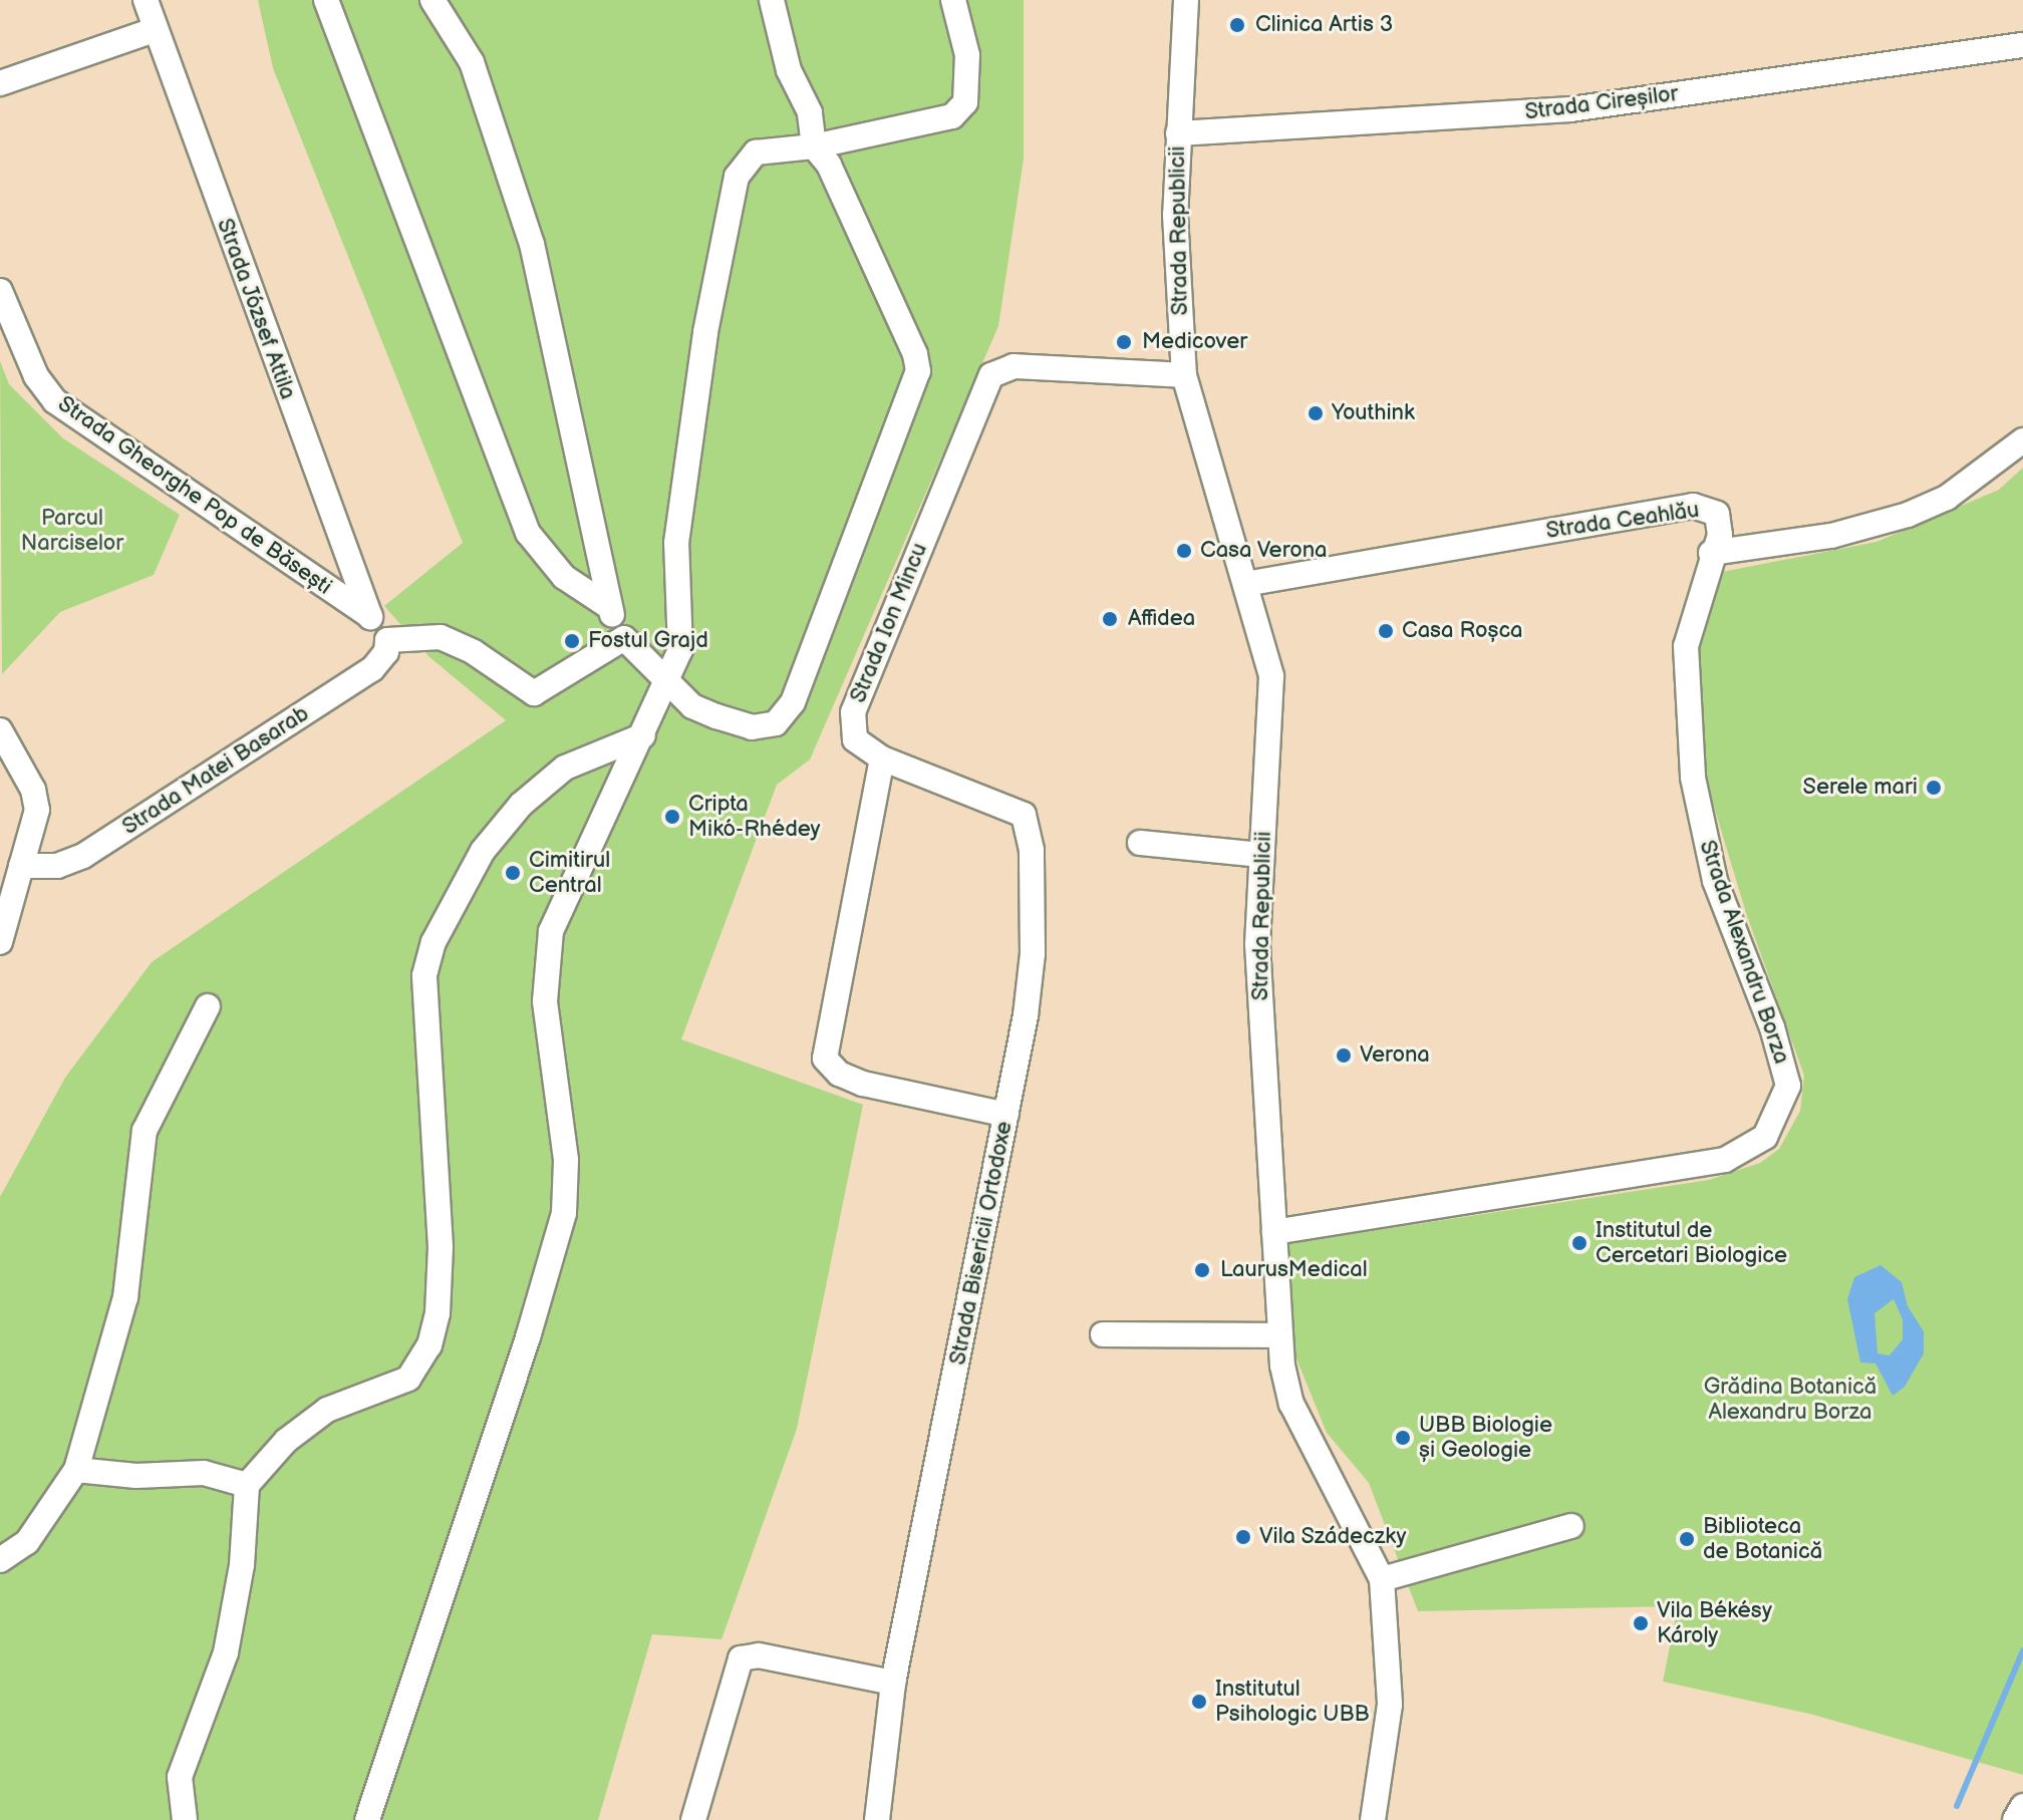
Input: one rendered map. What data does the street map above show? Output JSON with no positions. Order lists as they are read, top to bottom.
{
  "streets": {
    "street": [
      "Strada Cireșilor",
      "Strada Republicii",
      "Strada József Attila",
      "Strada Gheorghe Pop de Băsești",
      "Strada Ceahlău",
      "Strada Ion Mincu",
      "Strada Matei Basarab",
      "Strada Alexandru Borza",
      "Strada Bisericii Ortodoxe"
    ]
  },
  "crossings": [
    ["Strada Cireșilor", "Strada Republicii"],
    ["Strada Republicii", "Strada Ceahlău"],
    ["Strada Republicii", "Strada Ion Mincu"],
    ["Strada Republicii", "Strada Alexandru Borza"],
    ["Strada József Attila", "Strada Gheorghe Pop de Băsești"],
    ["Strada Gheorghe Pop de Băsești", "Strada Matei Basarab"],
    ["Strada Ceahlău", "Strada Alexandru Borza"],
    ["Strada Ion Mincu", "Strada Bisericii Ortodoxe"]
  ],
  "parks": ["Parcul Narciselor", "Grădina Botanică Alexandru Borza"],
  "places": [
    "Clinica Artis 3",
    "Medicover",
    "Youthink",
    "Casa Verona",
    "Affidea",
    "Casa Roșca",
    "Fostul Grajd",
    "Serele mari",
    "Cripta Mikó-Rhédey",
    "Cimitirul Central",
    "Verona",
    "Institutul de Cercetari Biologice",
    "LaurusMedical",
    "UBB Biologie și Geologie",
    "Vila Szádeczky",
    "Biblioteca de Botanică",
    "Vila Békésy Károly",
    "Institutul Psihologic UBB"
  ]
}
